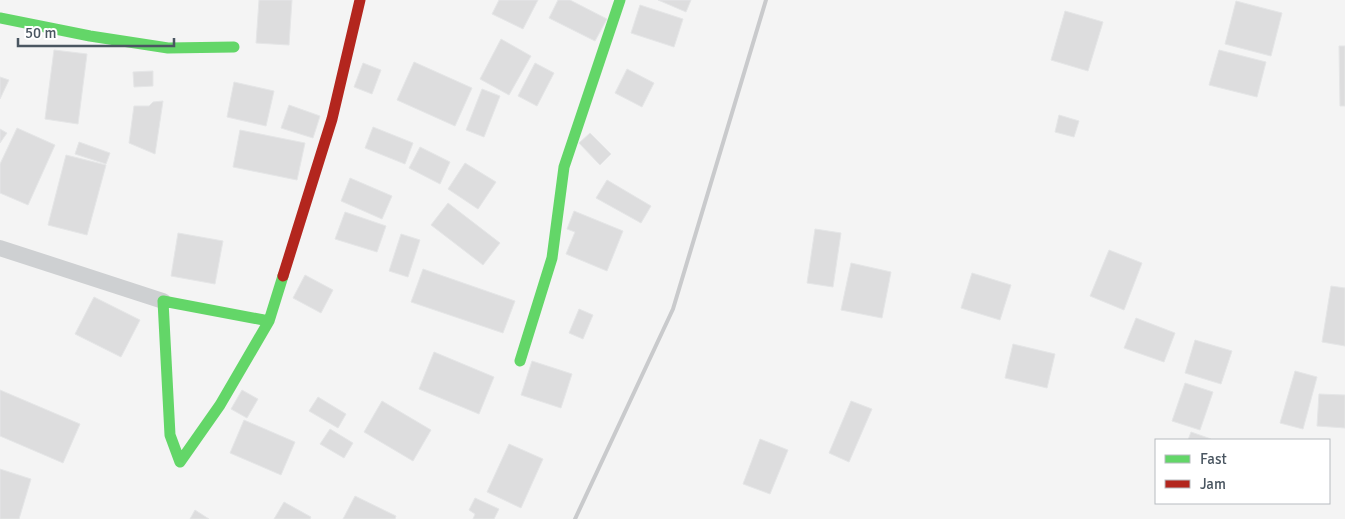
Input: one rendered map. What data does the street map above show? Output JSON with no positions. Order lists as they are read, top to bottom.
{
  "legend": ["Fast", "Jam"],
  "scale_bar": "50 m"
}
